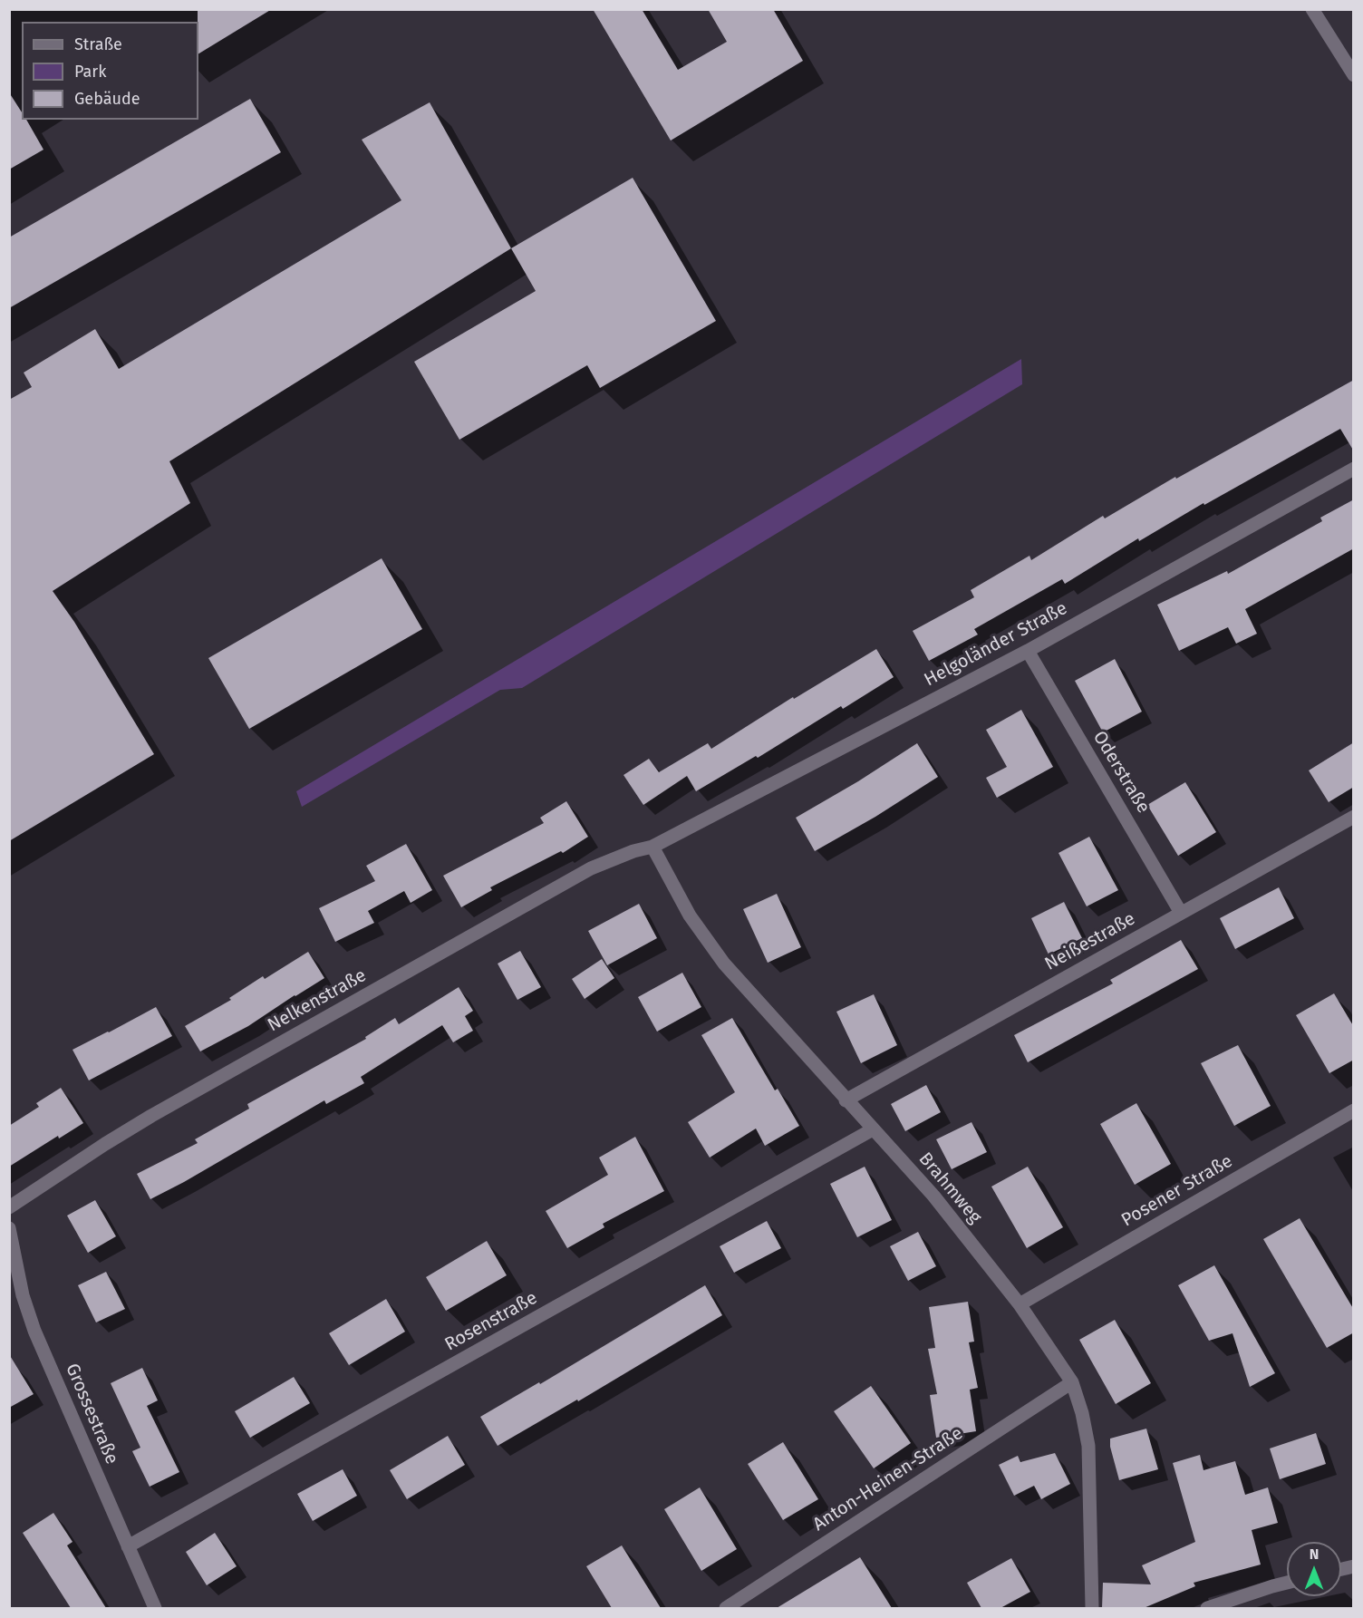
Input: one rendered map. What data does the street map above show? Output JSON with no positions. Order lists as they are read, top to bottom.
{
  "streets": {
    "street": [
      "Helgoländer Straße",
      "Oderstraße",
      "Neißestraße",
      "Nelkenstraße",
      "Brahmweg",
      "Posener Straße",
      "Rosenstraße",
      "Grossestraße",
      "Anton-Heinen-Straße"
    ]
  },
  "crossings": [
    ["Helgoländer Straße", "Oderstraße"],
    ["Helgoländer Straße", "Nelkenstraße"],
    ["Helgoländer Straße", "Brahmweg"],
    ["Oderstraße", "Neißestraße"],
    ["Neißestraße", "Brahmweg"],
    ["Nelkenstraße", "Brahmweg"],
    ["Brahmweg", "Posener Straße"],
    ["Brahmweg", "Rosenstraße"],
    ["Brahmweg", "Anton-Heinen-Straße"],
    ["Rosenstraße", "Grossestraße"]
  ],
  "legend": ["Straße", "Park", "Gebäude"],
  "north": "top"
}
